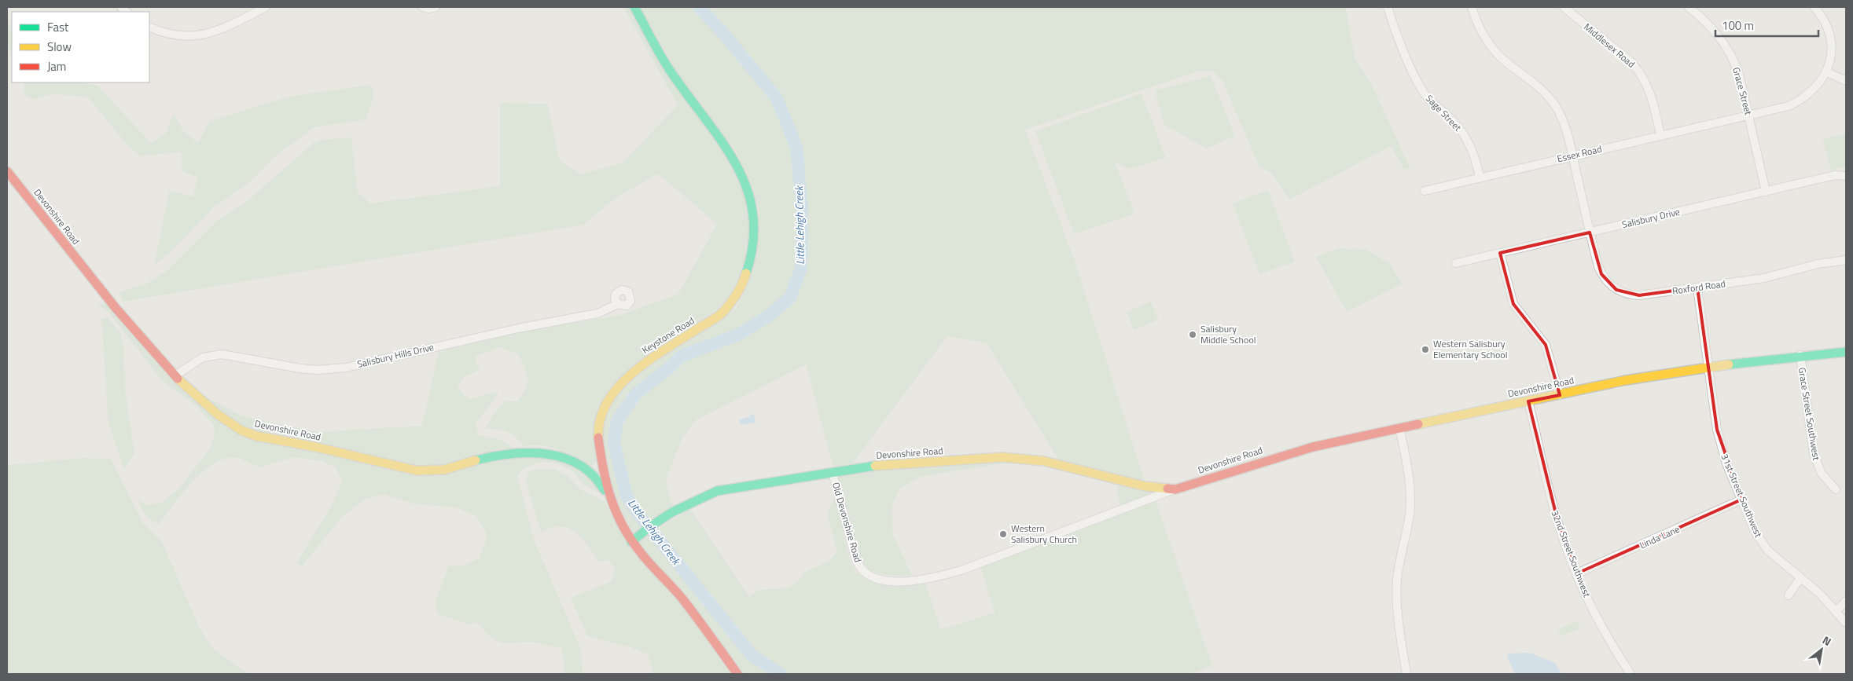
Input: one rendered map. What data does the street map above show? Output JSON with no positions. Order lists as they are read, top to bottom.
{
  "streets": {
    "street": [
      "Middlesex Road",
      "Grace Street",
      "Sage Street",
      "Essex Road",
      "Devonshire Road",
      "Salisbury Drive",
      "Roxford Road",
      "Keystone Road",
      "Salisbury Hills Drive",
      "Grace Street Southwest",
      "31st Street Southwest",
      "Old Devonshire Road",
      "Linda Lane",
      "32nd Street Southwest"
    ]
  },
  "crossings": [
    ["Middlesex Road", "Essex Road"],
    ["Grace Street", "Essex Road"],
    ["Grace Street", "Salisbury Drive"],
    ["Sage Street", "Essex Road"],
    ["Devonshire Road", "Keystone Road"],
    ["Devonshire Road", "Salisbury Hills Drive"],
    ["Devonshire Road", "Grace Street Southwest"],
    ["Devonshire Road", "31st Street Southwest"],
    ["Devonshire Road", "Old Devonshire Road"],
    ["Devonshire Road", "32nd Street Southwest"],
    ["Salisbury Drive", "Roxford Road"],
    ["Roxford Road", "31st Street Southwest"],
    ["31st Street Southwest", "Linda Lane"],
    ["Linda Lane", "32nd Street Southwest"]
  ],
  "water": ["Little Lehigh Creek"],
  "places": ["Salisbury Middle School", "Western Salisbury Elementary School", "Western Salisbury Church"],
  "legend": ["Fast", "Slow", "Jam"],
  "scale_bar": "100 m",
  "north": "top right"
}
